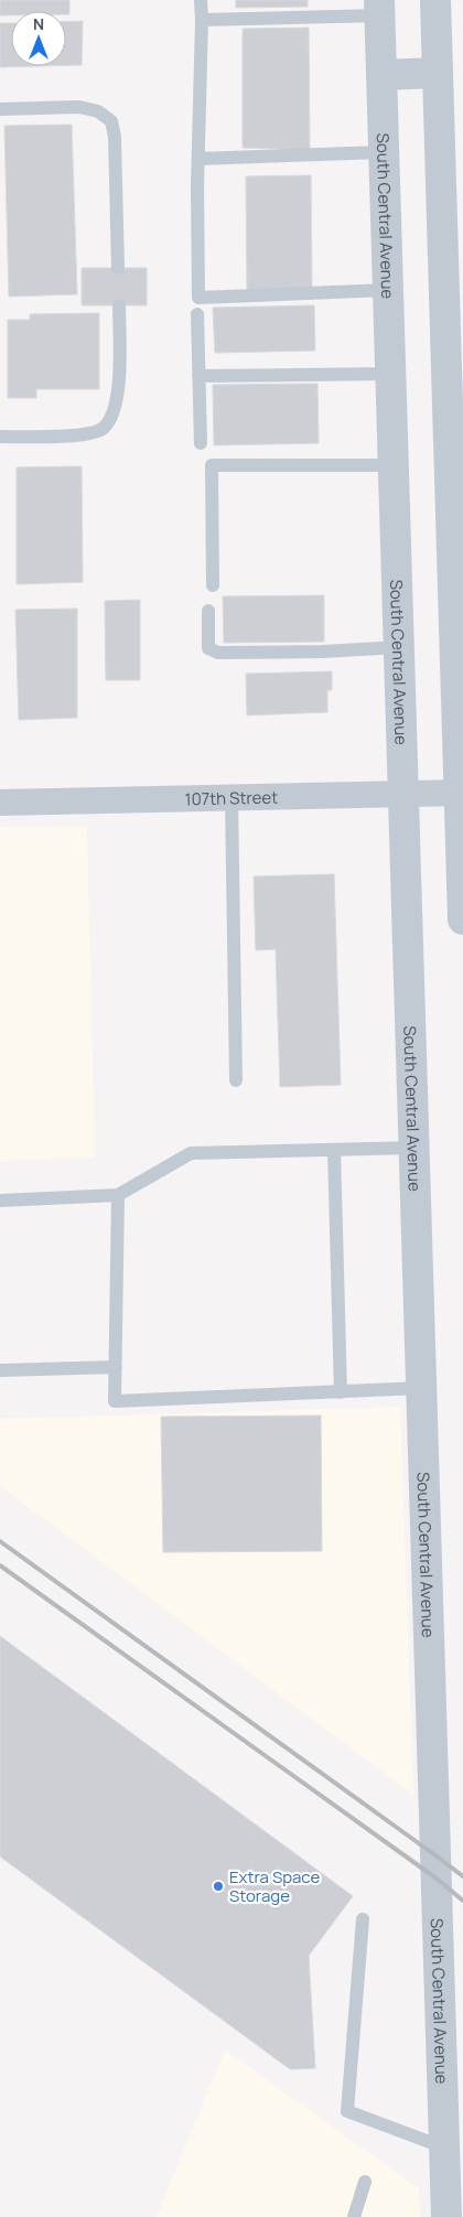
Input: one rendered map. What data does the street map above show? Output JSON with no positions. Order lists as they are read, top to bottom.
{
  "streets": {
    "street": ["South Central Avenue", "107th Street"]
  },
  "crossings": [
    ["South Central Avenue", "107th Street"]
  ],
  "places": ["Extra Space Storage"],
  "north": "top"
}
